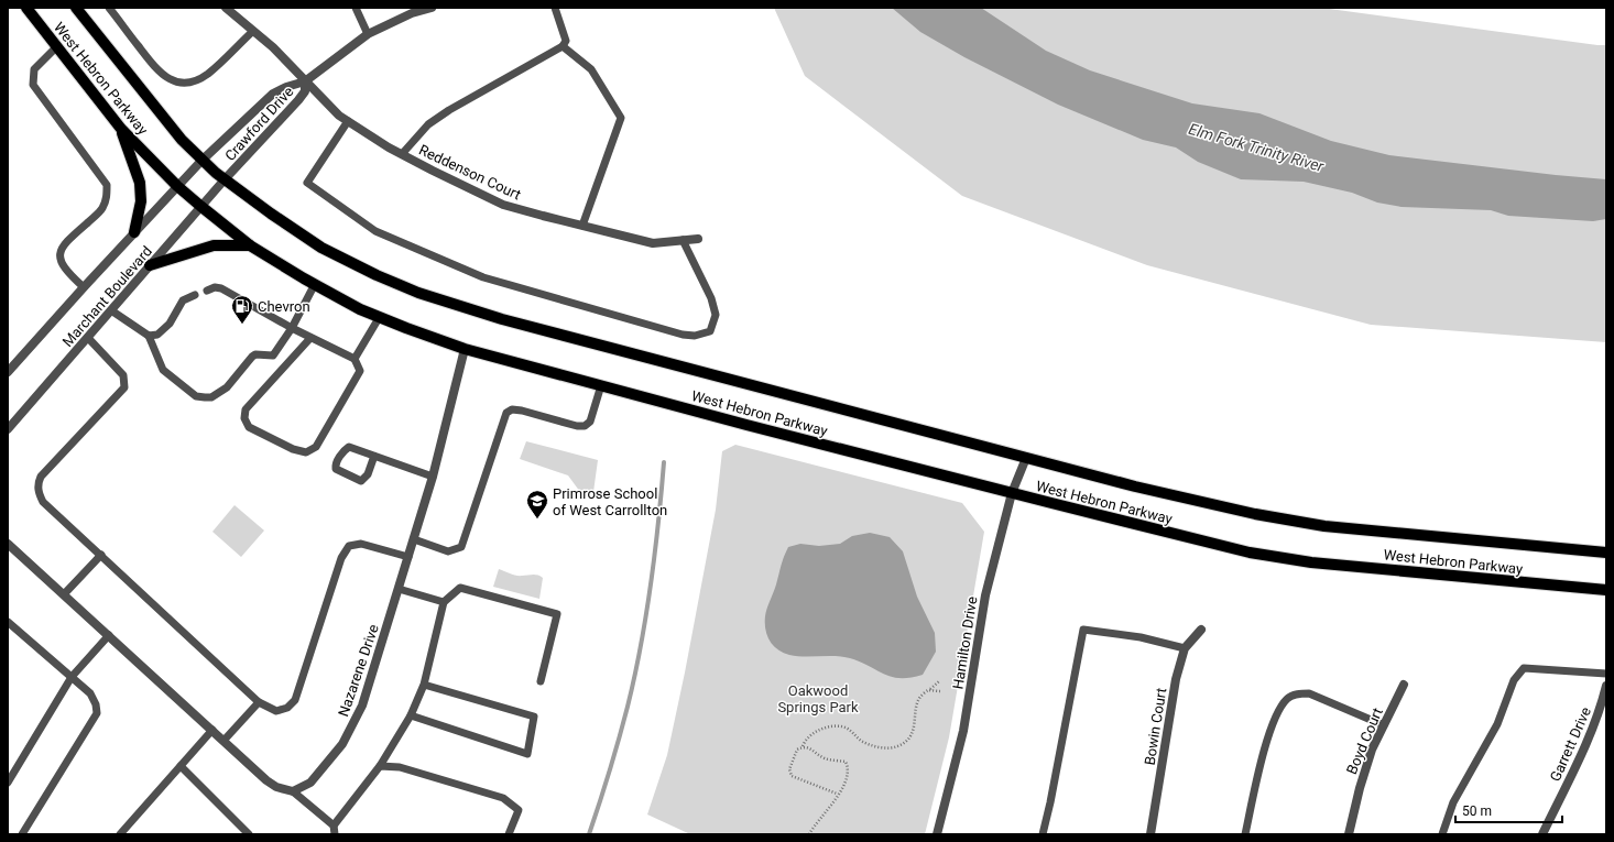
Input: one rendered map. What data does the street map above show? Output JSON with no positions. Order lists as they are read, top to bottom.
{
  "streets": {
    "main road": ["West Hebron Parkway"],
    "street": [
      "Crawford Drive",
      "Reddenson Court",
      "Marchant Boulevard",
      "Hamilton Drive",
      "Nazarene Drive",
      "Bowin Court",
      "Boyd Court",
      "Garrett Drive"
    ]
  },
  "crossings": [
    ["West Hebron Parkway", "Crawford Drive"],
    ["West Hebron Parkway", "Marchant Boulevard"],
    ["West Hebron Parkway", "Hamilton Drive"],
    ["West Hebron Parkway", "Nazarene Drive"],
    ["Crawford Drive", "Reddenson Court"],
    ["Crawford Drive", "Marchant Boulevard"]
  ],
  "water": ["Elm Fork Trinity River"],
  "parks": ["Oakwood Springs Park"],
  "places": {
    "fuel station": ["Chevron"],
    "school or university": ["Primrose School of West Carrollton"]
  },
  "scale_bar": "50 m"
}
